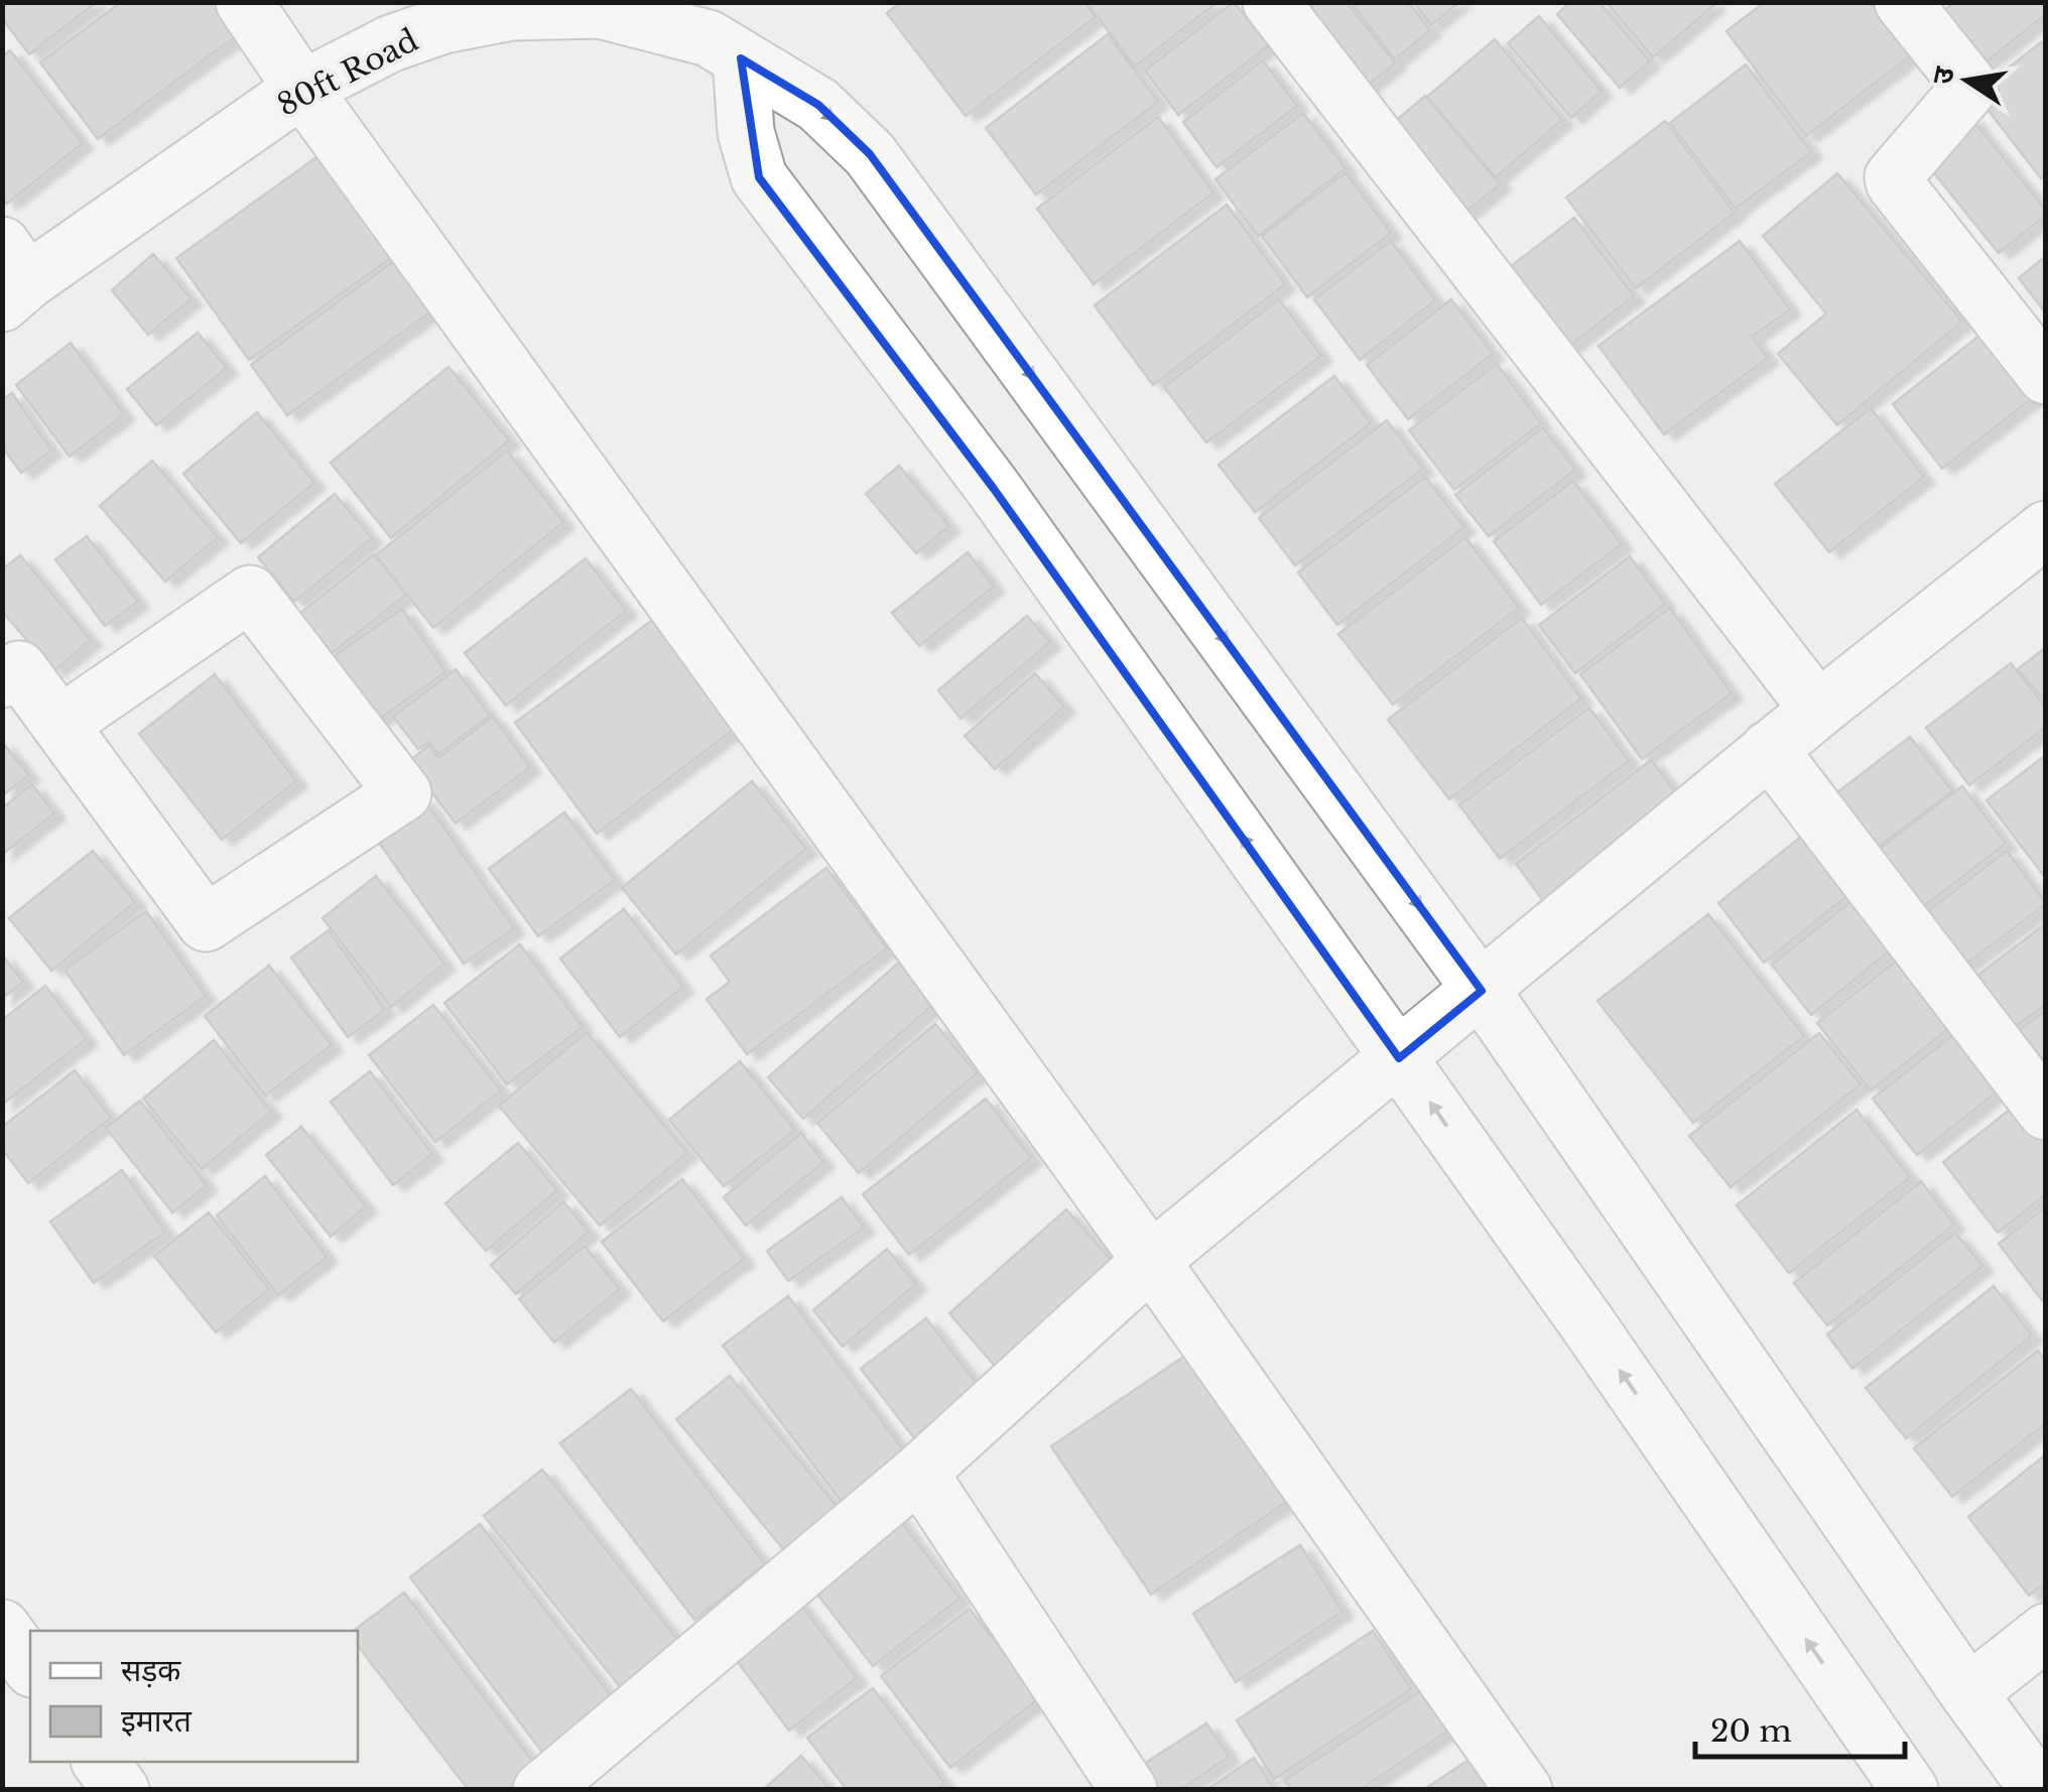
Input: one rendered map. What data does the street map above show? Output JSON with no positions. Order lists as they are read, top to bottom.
{
  "streets": {
    "street": ["80ft Road"]
  },
  "legend": ["सड़क", "इमारत"],
  "scale_bar": "20 m",
  "north": "left"
}
